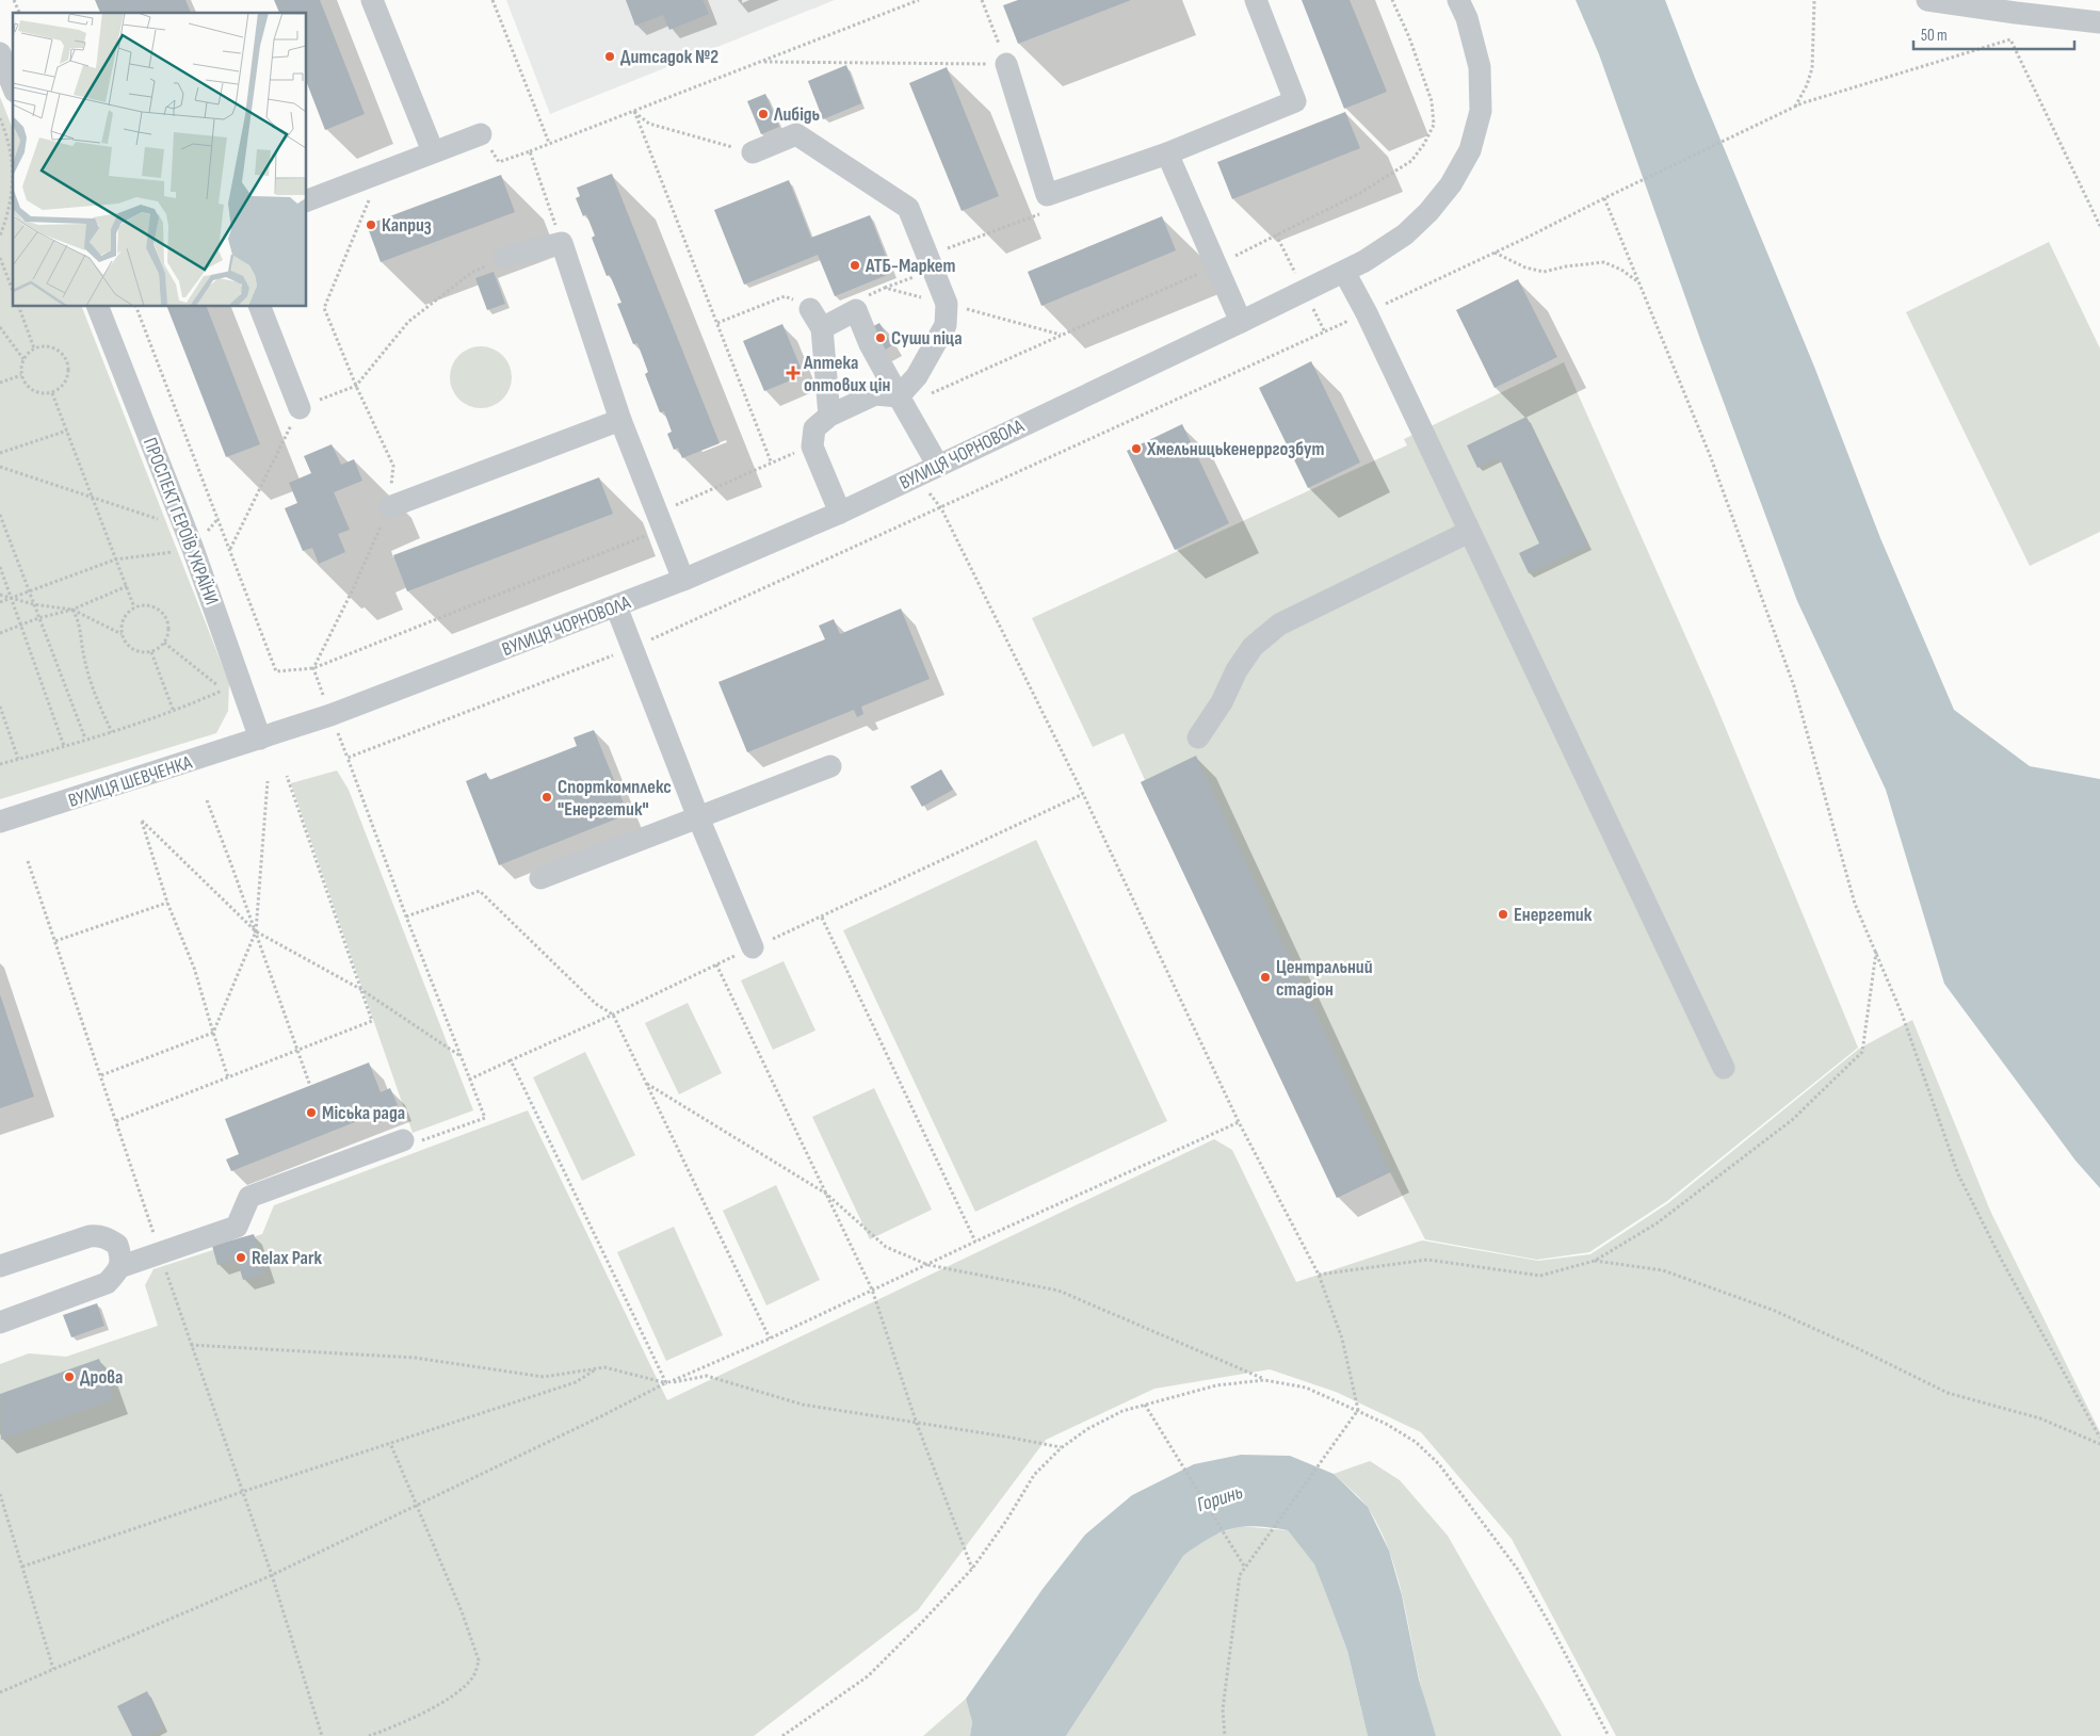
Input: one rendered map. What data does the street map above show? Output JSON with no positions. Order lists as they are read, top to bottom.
{
  "streets": {
    "street": ["ВУЛИЦЯ ЧОРНОВОЛА", "ПРОСПЕКТ ГЕРОЇВ УКРАЇНИ", "ВУЛИЦЯ ШЕВЧЕНКА"]
  },
  "crossings": [
    ["ВУЛИЦЯ ЧОРНОВОЛА", "ПРОСПЕКТ ГЕРОЇВ УКРАЇНИ"],
    ["ВУЛИЦЯ ЧОРНОВОЛА", "ВУЛИЦЯ ШЕВЧЕНКА"],
    ["ПРОСПЕКТ ГЕРОЇВ УКРАЇНИ", "ВУЛИЦЯ ШЕВЧЕНКА"]
  ],
  "water": ["Горинь"],
  "places": {
    "other": [
      "Дитсадок №2",
      "Либідь",
      "Каприз",
      "АТБ-Маркет",
      "Суши піца",
      "Хмельницькенерргозбут",
      "Спорткомплекс \"Енергетик\"",
      "Енергетик",
      "Центральний стадіон",
      "Міська рада",
      "Relax Park",
      "Дрова"
    ],
    "health": ["Аптека оптових цін"]
  },
  "scale_bar": "50 m"
}
